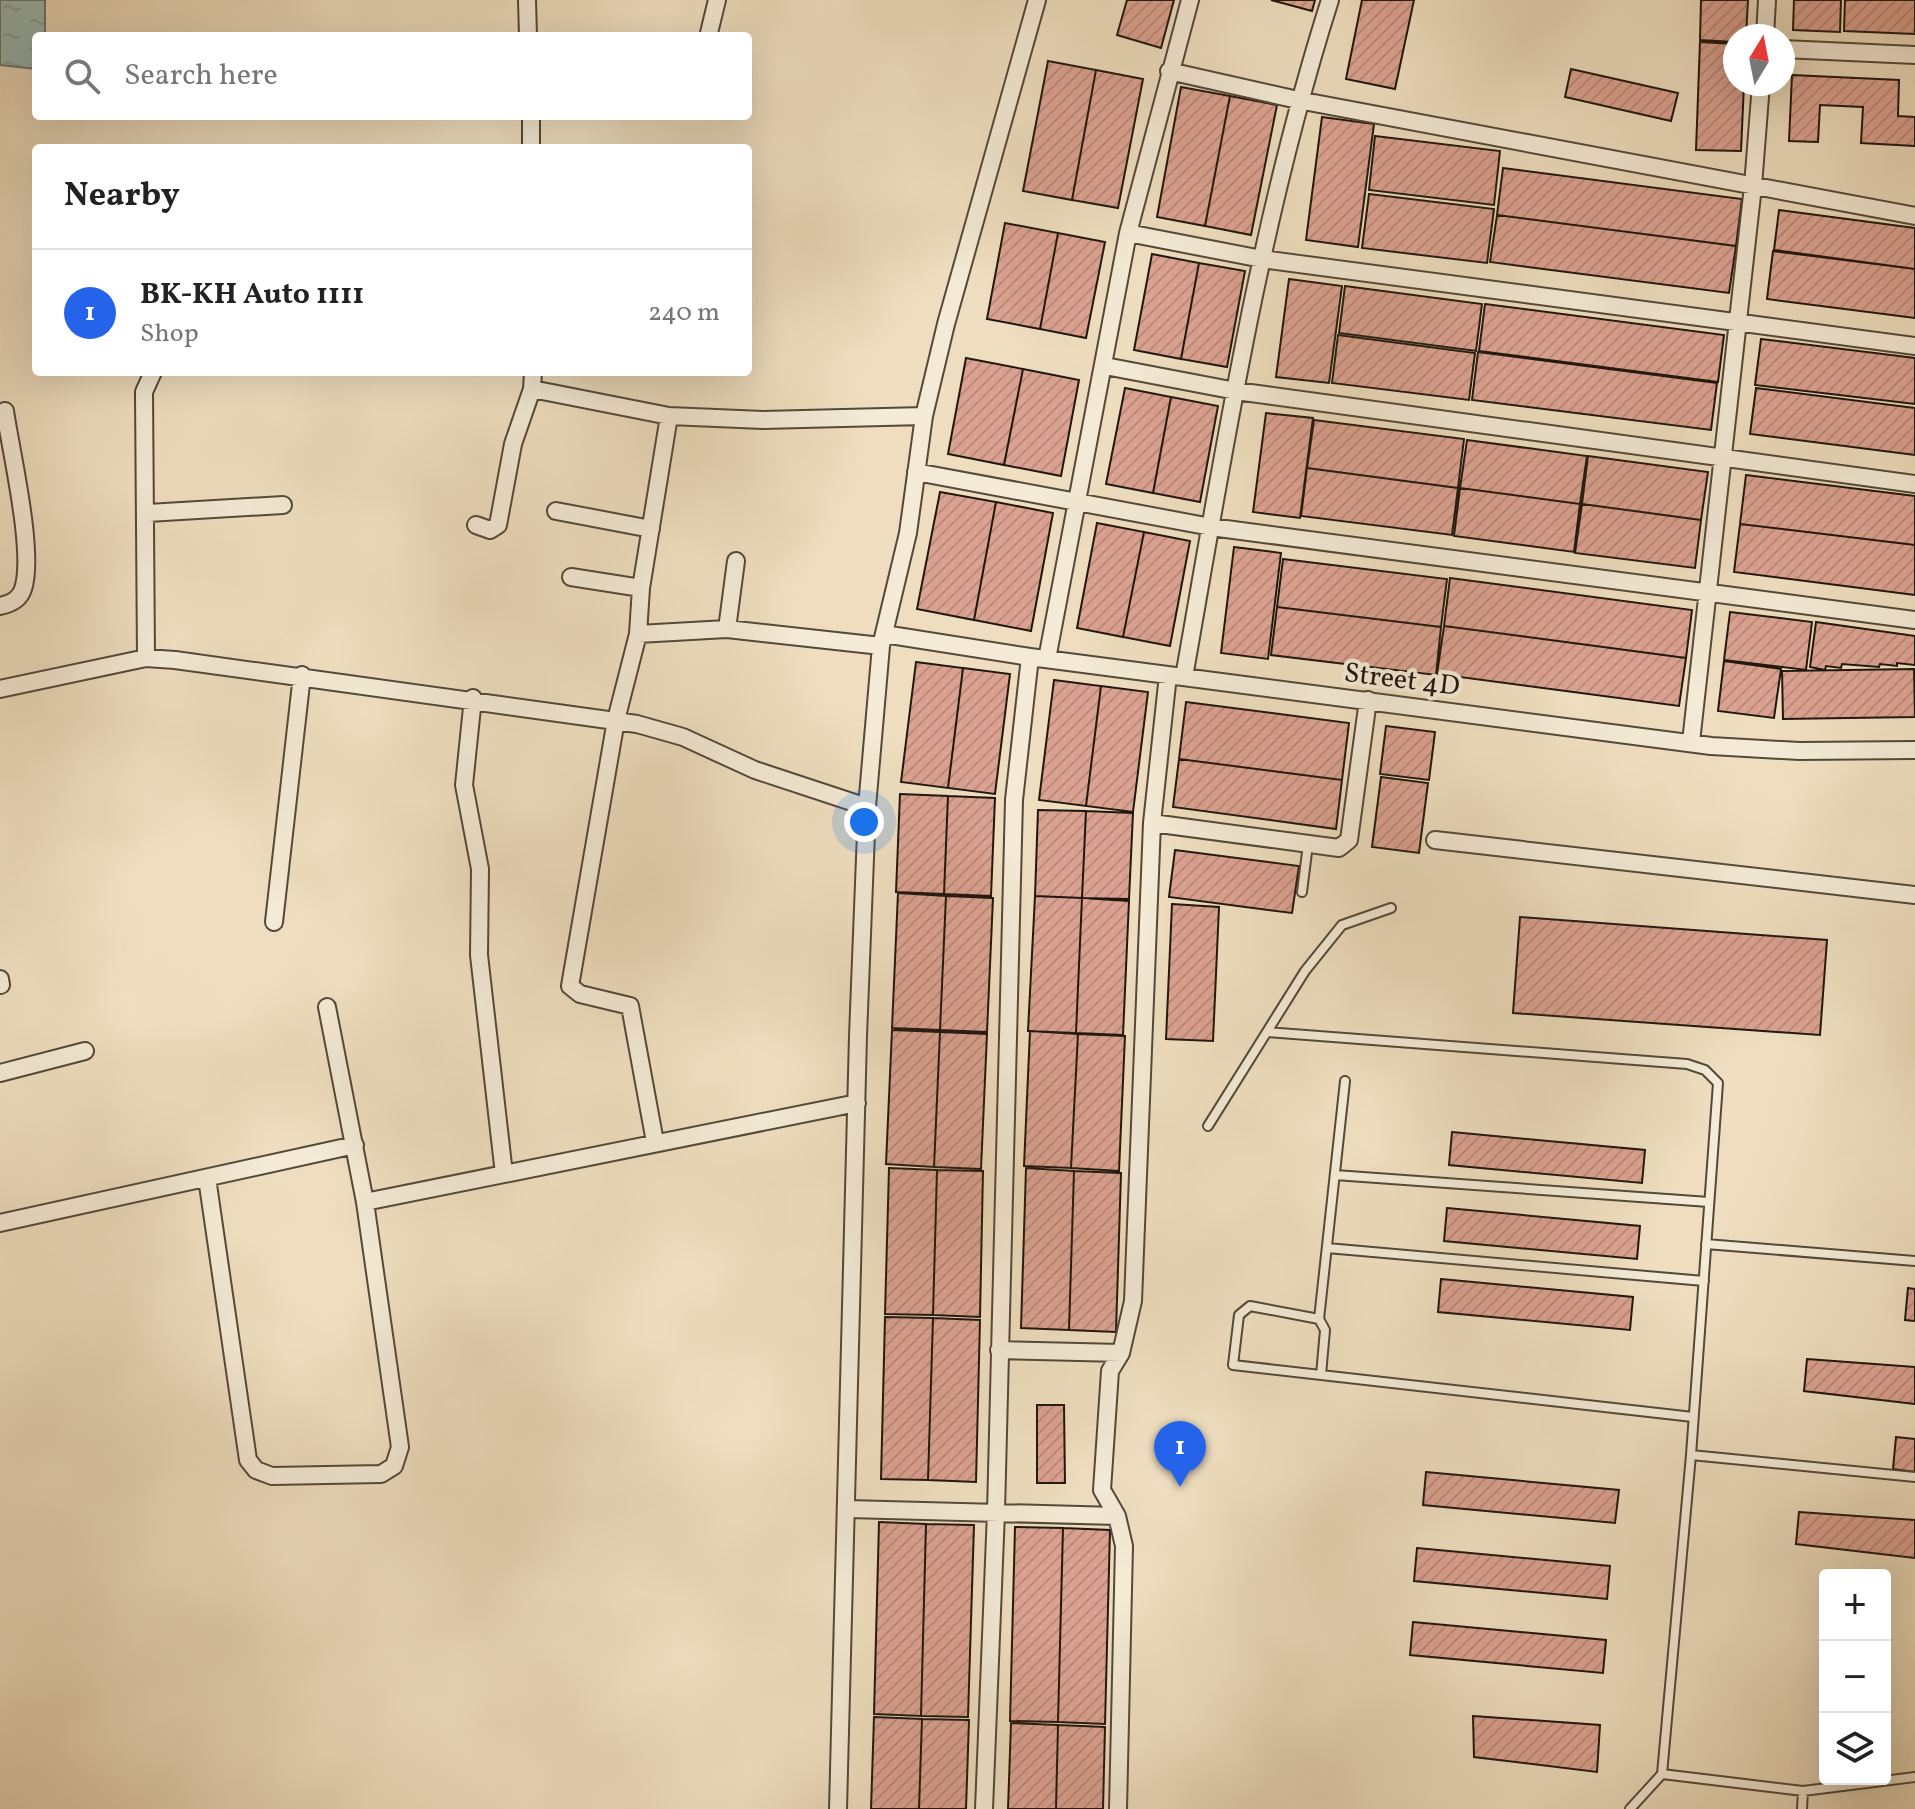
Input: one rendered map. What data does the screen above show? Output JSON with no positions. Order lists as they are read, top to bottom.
{
  "streets": {
    "street": ["Street 4D"]
  },
  "north": "top",
  "page": {
    "search": "Search here",
    "heading": "Nearby",
    "list": [
      {
        "mark": "1",
        "name": "BK-KH Auto 1111",
        "note": "Shop",
        "value": "240 m"
      }
    ],
    "pins": "1",
    "map_buttons": ["+", "−"]
  }
}
